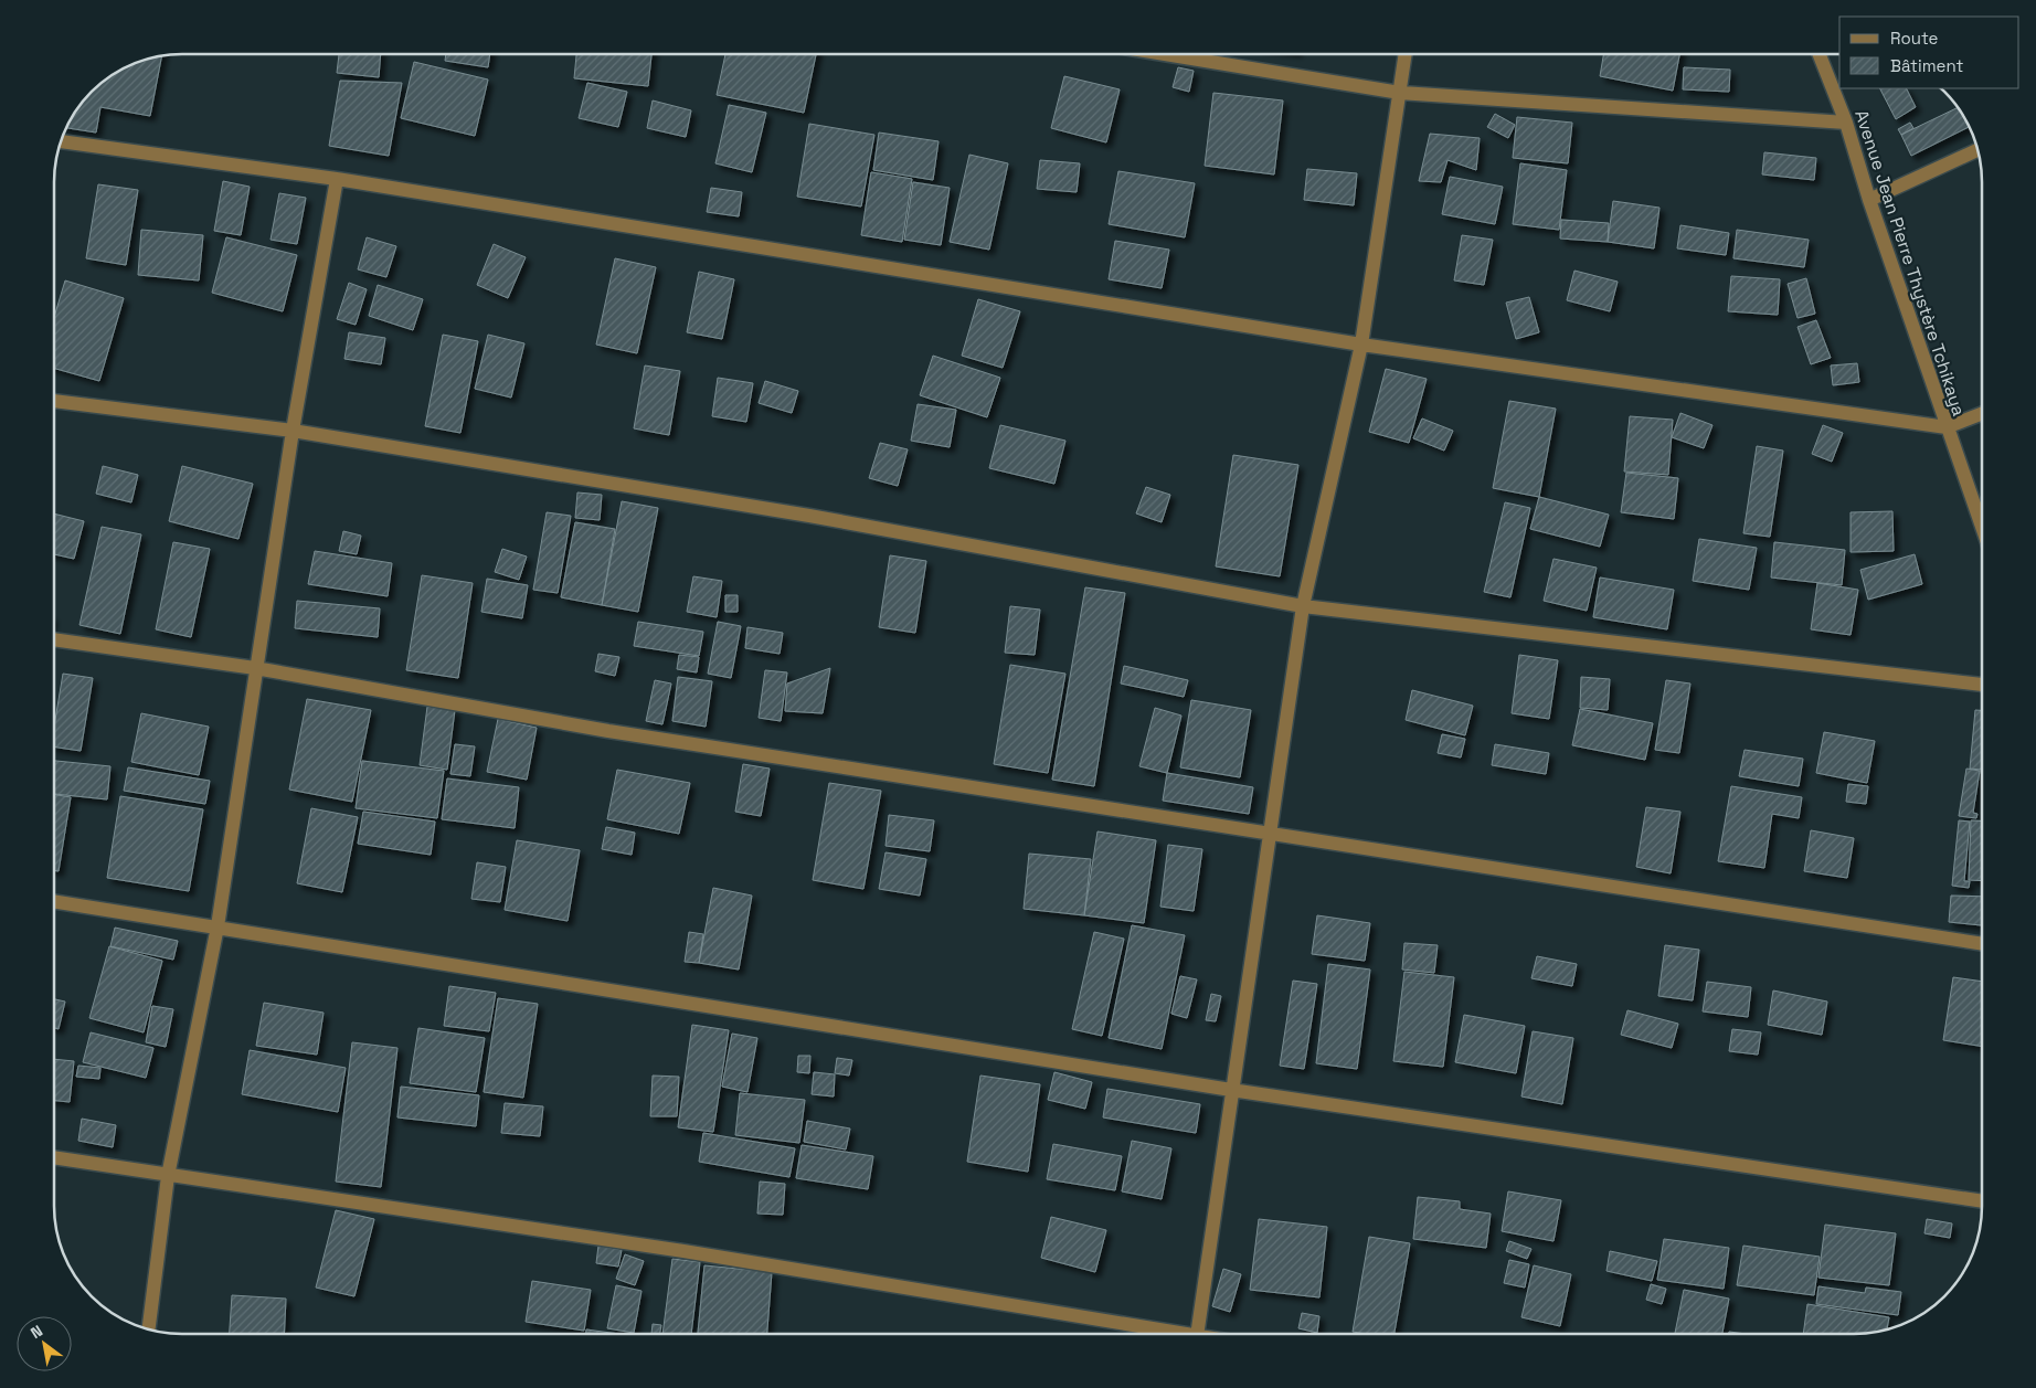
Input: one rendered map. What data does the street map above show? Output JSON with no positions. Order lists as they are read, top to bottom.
{
  "streets": {
    "street": ["Avenue Jean Pierre Thystère Tchikaya"]
  },
  "legend": ["Route", "Bâtiment"],
  "north": "top left"
}
